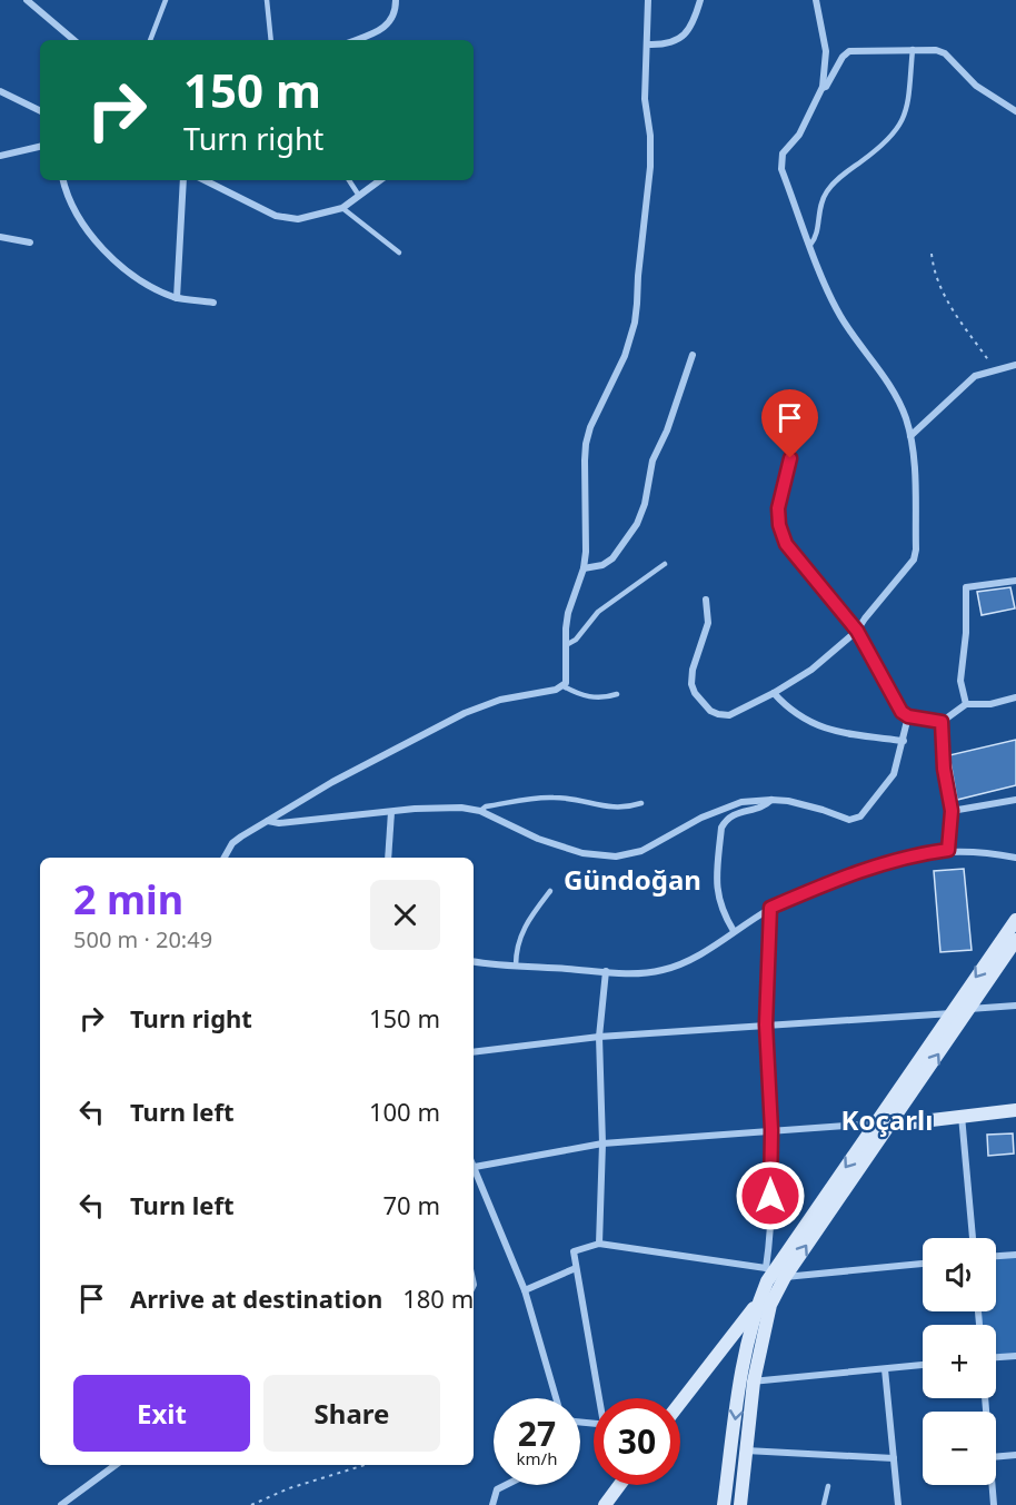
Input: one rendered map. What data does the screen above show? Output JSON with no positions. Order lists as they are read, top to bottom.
{
  "districts": ["Gündoğan", "Koçarlı"],
  "page": {
    "turn": ["150 m", "Turn right"],
    "heading": ["2 min", "500 m · 20:49"],
    "list": [
      {
        "name": "Turn right",
        "value": "150 m"
      },
      {
        "name": "Turn left",
        "value": "100 m"
      },
      {
        "name": "Turn left",
        "value": "70 m"
      },
      {
        "name": "Arrive at destination",
        "value": "180 m"
      }
    ],
    "map_buttons": ["+", "−"],
    "buttons": ["Exit", "Share"],
    "speed": "27 km/h",
    "limit": "30"
  }
}
